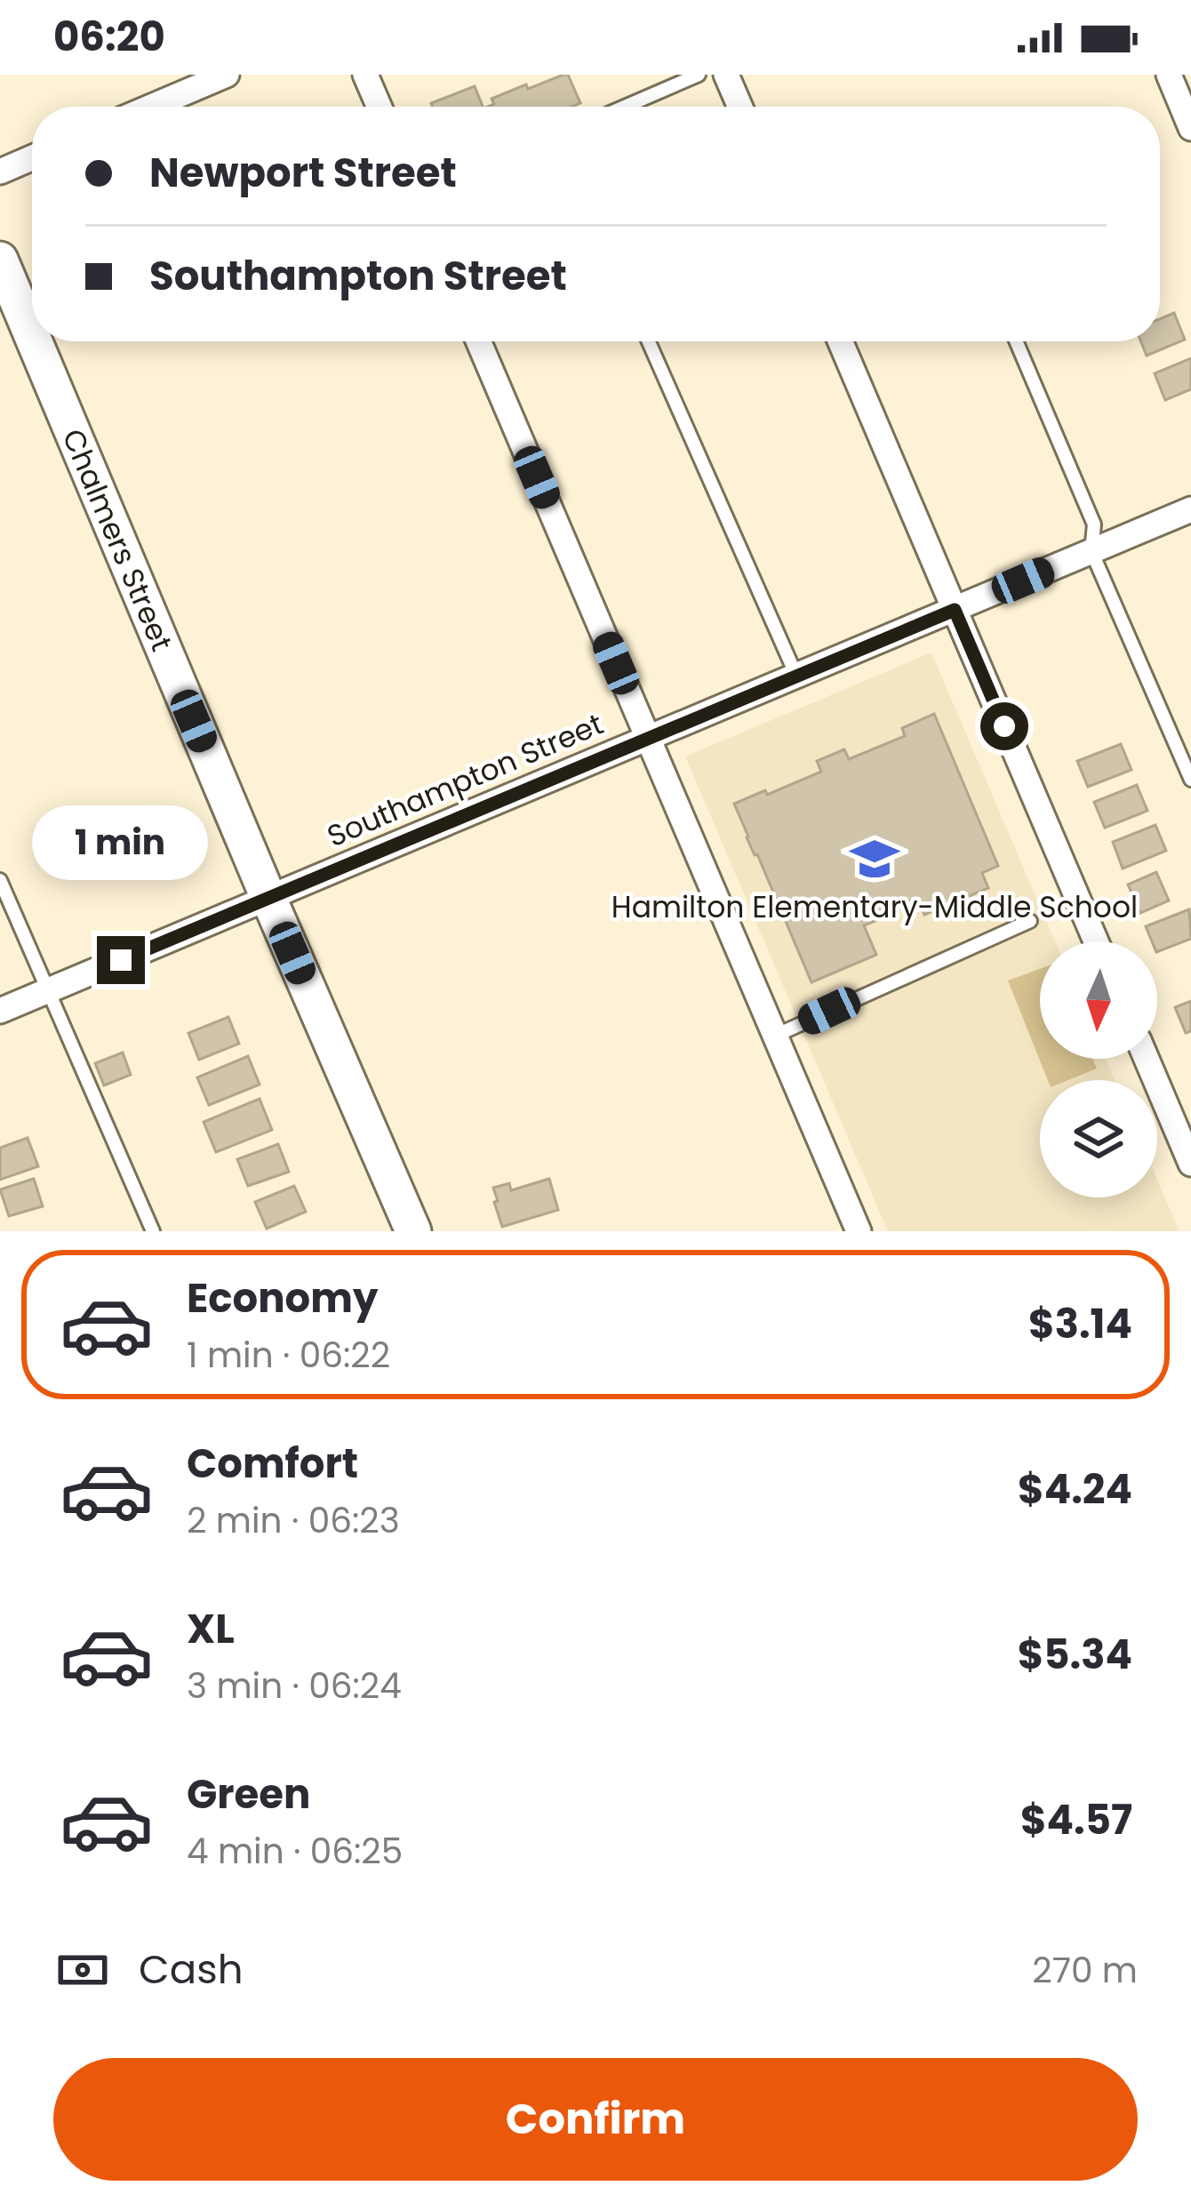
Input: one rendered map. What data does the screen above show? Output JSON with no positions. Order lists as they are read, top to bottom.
{
  "streets": {
    "street": ["Chalmers Street", "Southampton Street"]
  },
  "crossings": [
    ["Chalmers Street", "Southampton Street"]
  ],
  "places": {
    "school or university": ["Hamilton Elementary-Middle School"]
  },
  "north": "bottom",
  "page": {
    "status": "06:20",
    "banner": ["Newport Street", "Southampton Street"],
    "bubble": "1 min",
    "list": [
      {
        "name": "Economy",
        "note": "1 min · 06:22",
        "value": "$3.14"
      },
      {
        "name": "Comfort",
        "note": "2 min · 06:23",
        "value": "$4.24"
      },
      {
        "name": "XL",
        "note": "3 min · 06:24",
        "value": "$5.34"
      },
      {
        "name": "Green",
        "note": "4 min · 06:25",
        "value": "$4.57"
      }
    ],
    "pay": ["Cash", "270 m"],
    "buttons": "Confirm"
  }
}
